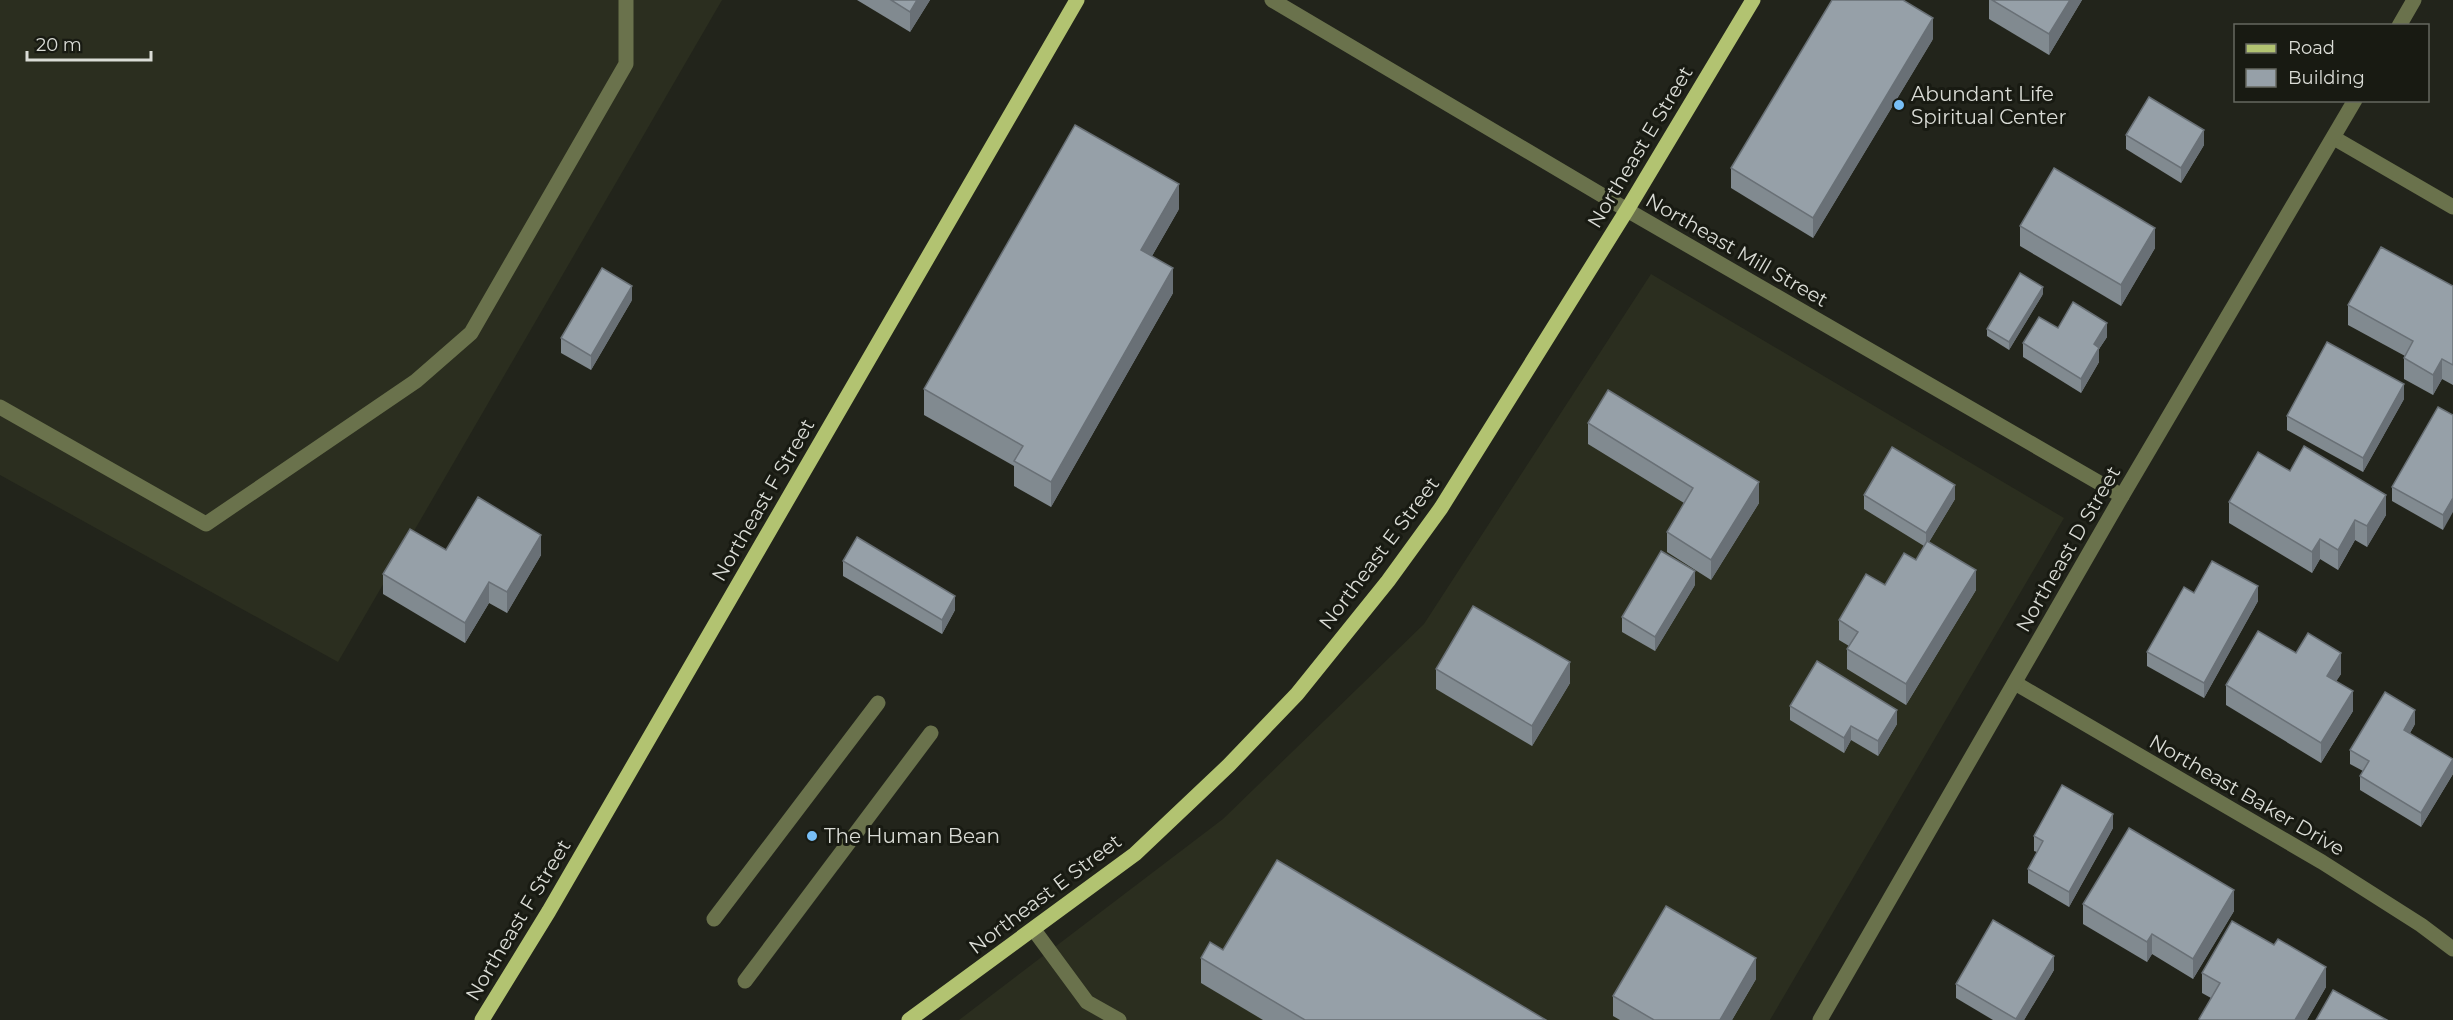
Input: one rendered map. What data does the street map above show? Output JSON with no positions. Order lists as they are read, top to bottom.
{
  "streets": {
    "main road": ["Northeast E Street", "Northeast F Street"],
    "street": ["Northeast Mill Street", "Northeast D Street", "Northeast Baker Drive"]
  },
  "crossings": [
    ["Northeast E Street", "Northeast Mill Street"],
    ["Northeast Mill Street", "Northeast D Street"],
    ["Northeast D Street", "Northeast Baker Drive"]
  ],
  "places": ["Abundant Life Spiritual Center", "The Human Bean"],
  "legend": ["Road", "Building"],
  "scale_bar": "20 m"
}
